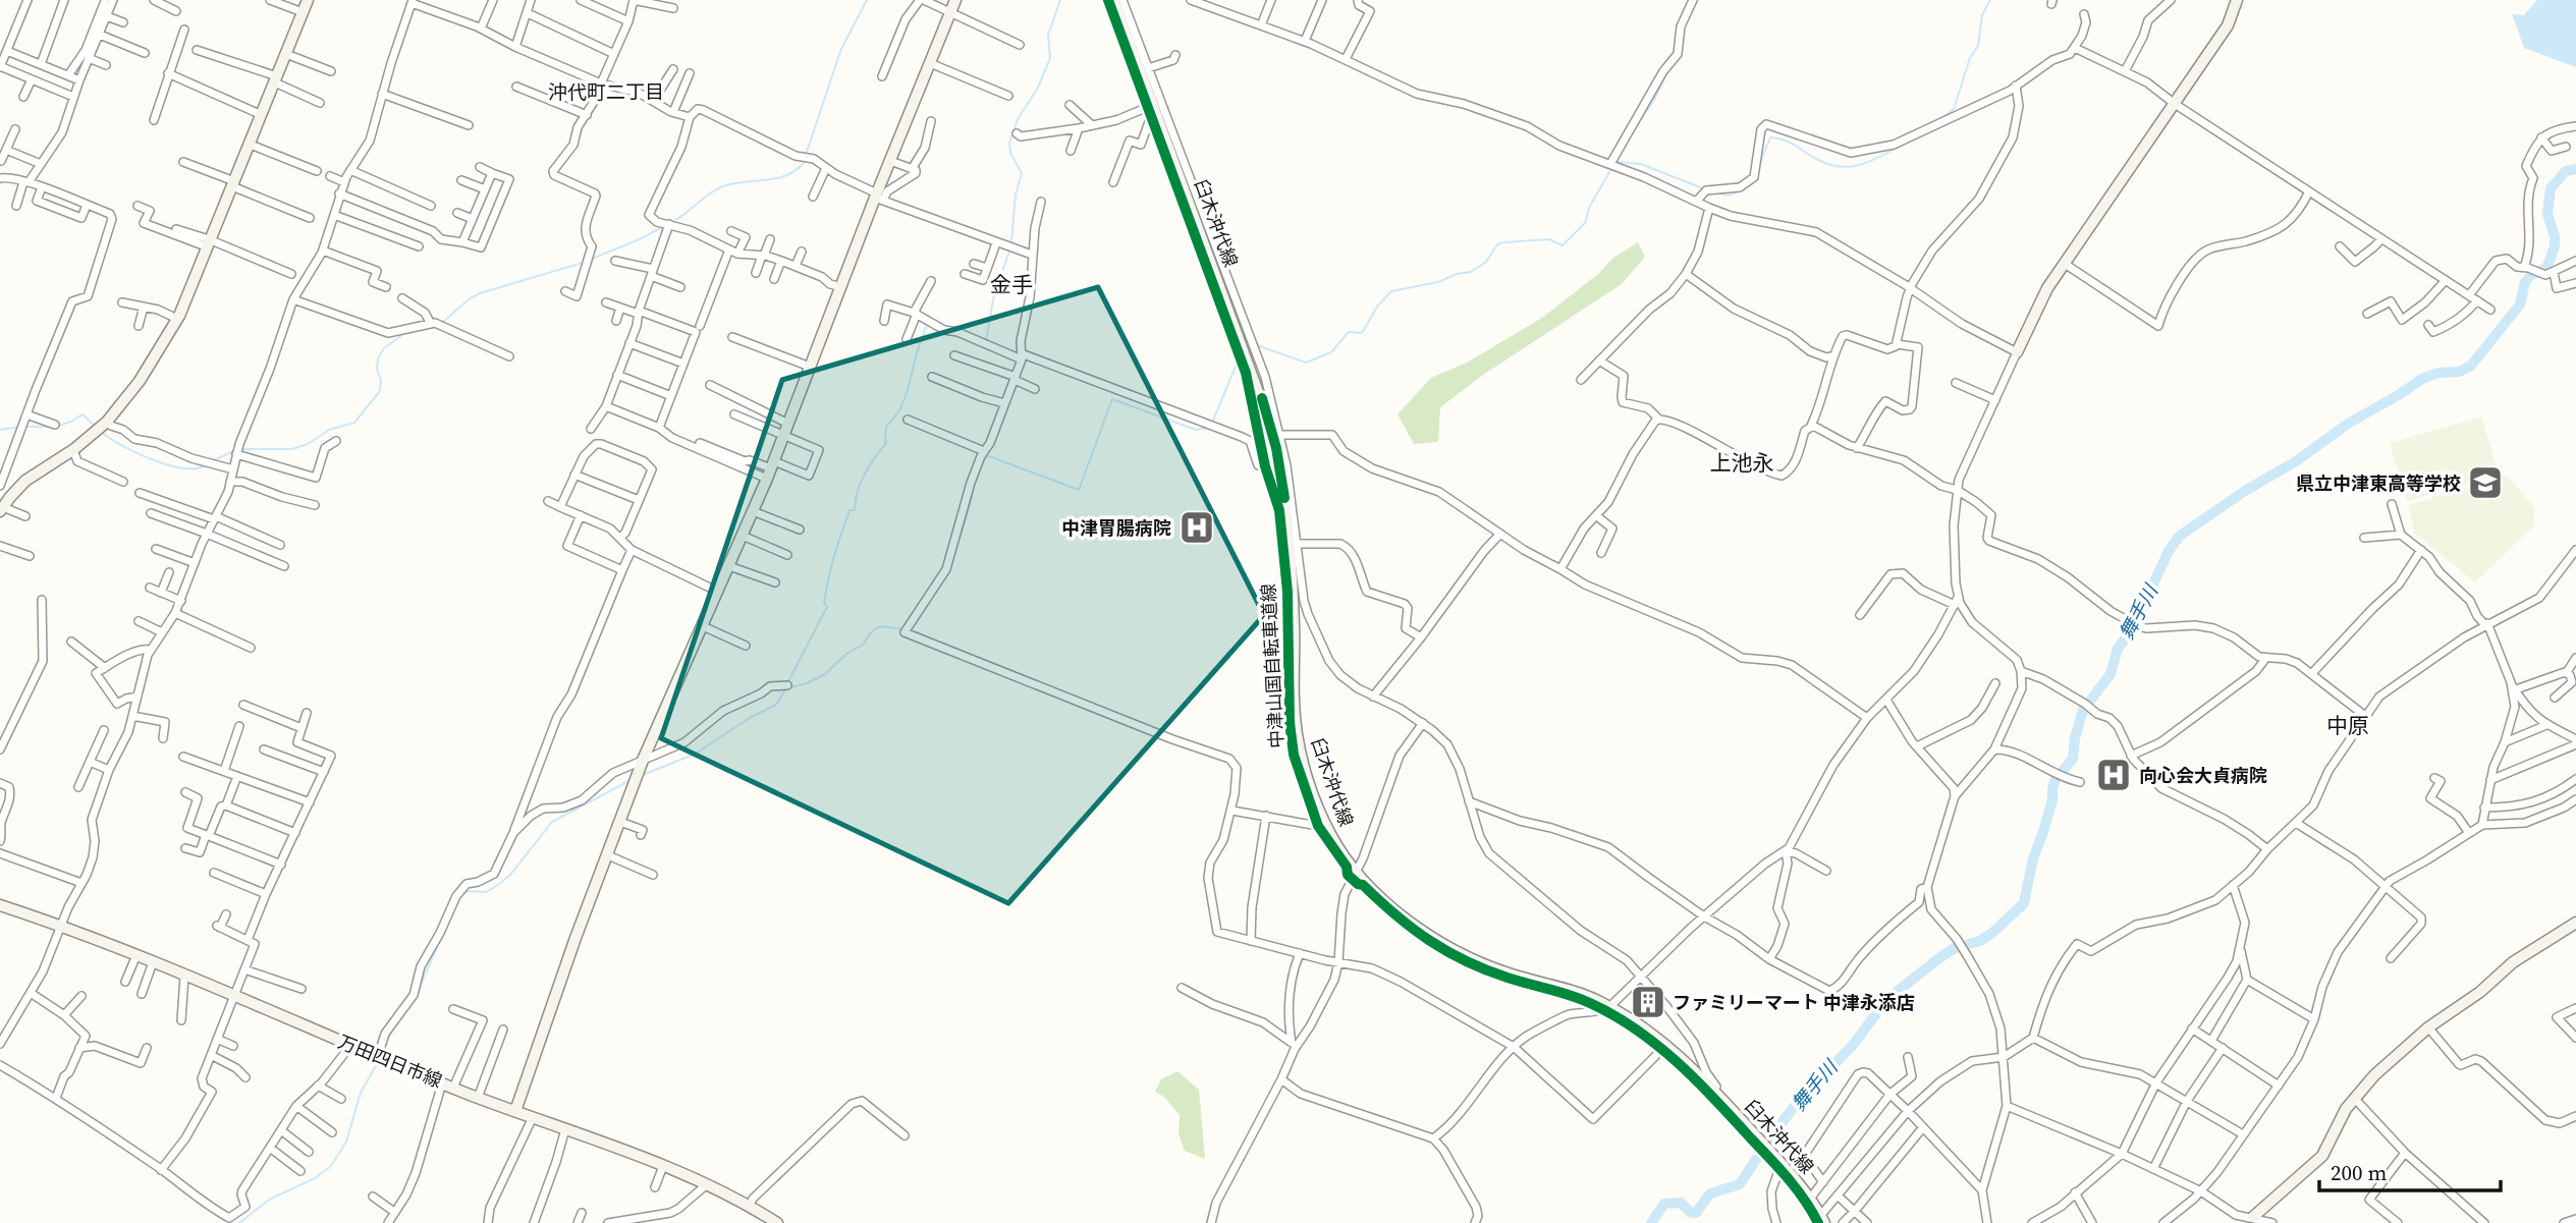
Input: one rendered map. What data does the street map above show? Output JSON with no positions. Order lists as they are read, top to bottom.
{
  "streets": {
    "street": ["臼木沖代線", "万田四日市線"],
    "cycle path": ["中津山国自転車道線"]
  },
  "districts": [
    "沖代町二丁目",
    "金手",
    "上池永",
    "中原"
  ],
  "water": ["舞手川"],
  "places": {
    "school or university": ["県立中津東高等学校"],
    "hospital": ["中津胃腸病院", "向心会大貞病院"],
    "building": ["ファミリーマート 中津永添店"]
  },
  "scale_bar": "200 m"
}
